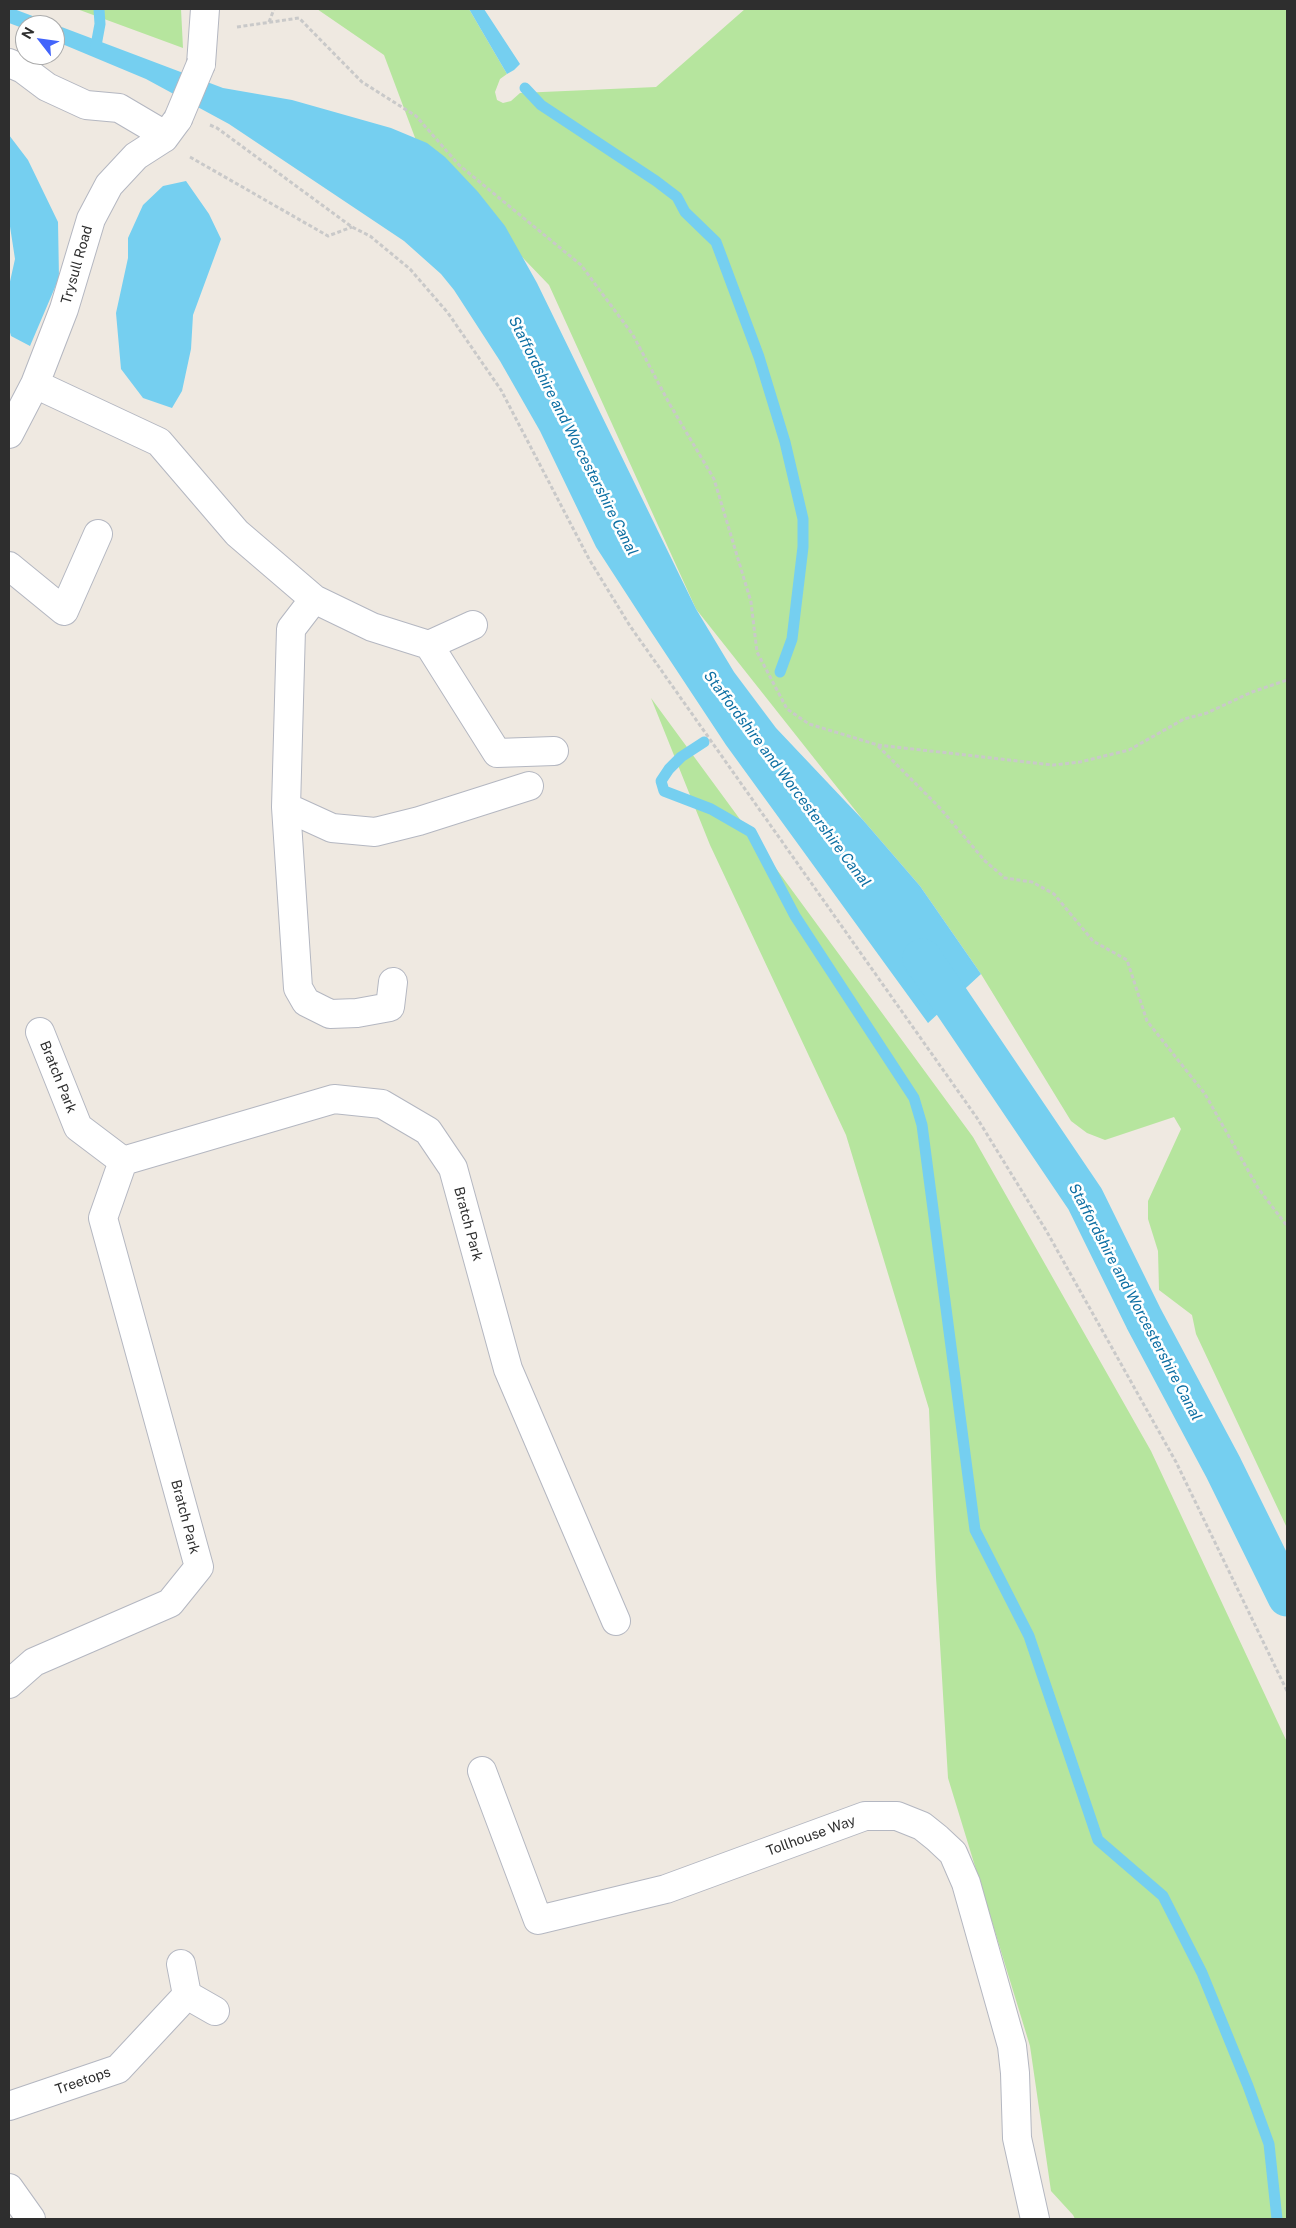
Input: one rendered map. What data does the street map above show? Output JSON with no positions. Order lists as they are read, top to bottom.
{
  "streets": {
    "street": [
      "Trysull Road",
      "Bratch Park",
      "Tollhouse Way",
      "Treetops"
    ]
  },
  "water": ["Staffordshire and Worcestershire Canal"],
  "north": "top left"
}
